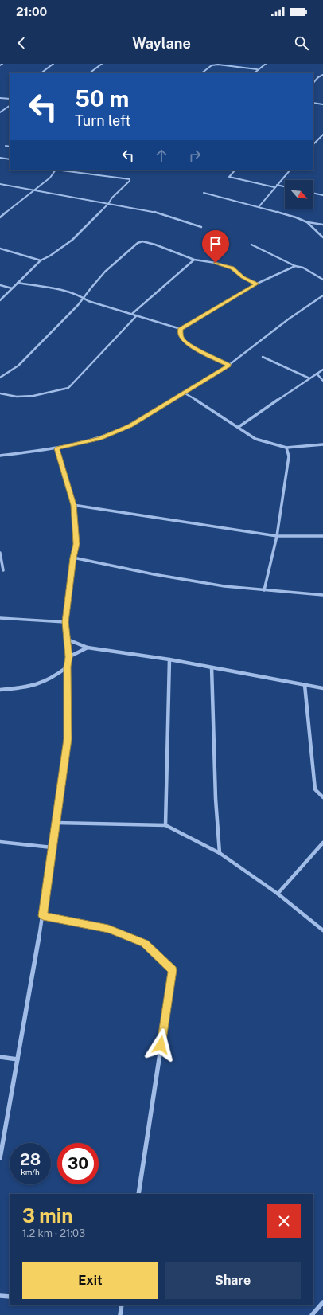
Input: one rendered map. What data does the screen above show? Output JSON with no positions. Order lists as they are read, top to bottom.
{
  "north": "bottom right",
  "page": {
    "status": "21:00",
    "header": "Waylane",
    "turn": ["50 m", "Turn left"],
    "speed": "28 km/h",
    "limit": "30",
    "heading": ["3 min", "1.2 km · 21:03"],
    "buttons": ["Exit", "Share"]
  }
}
